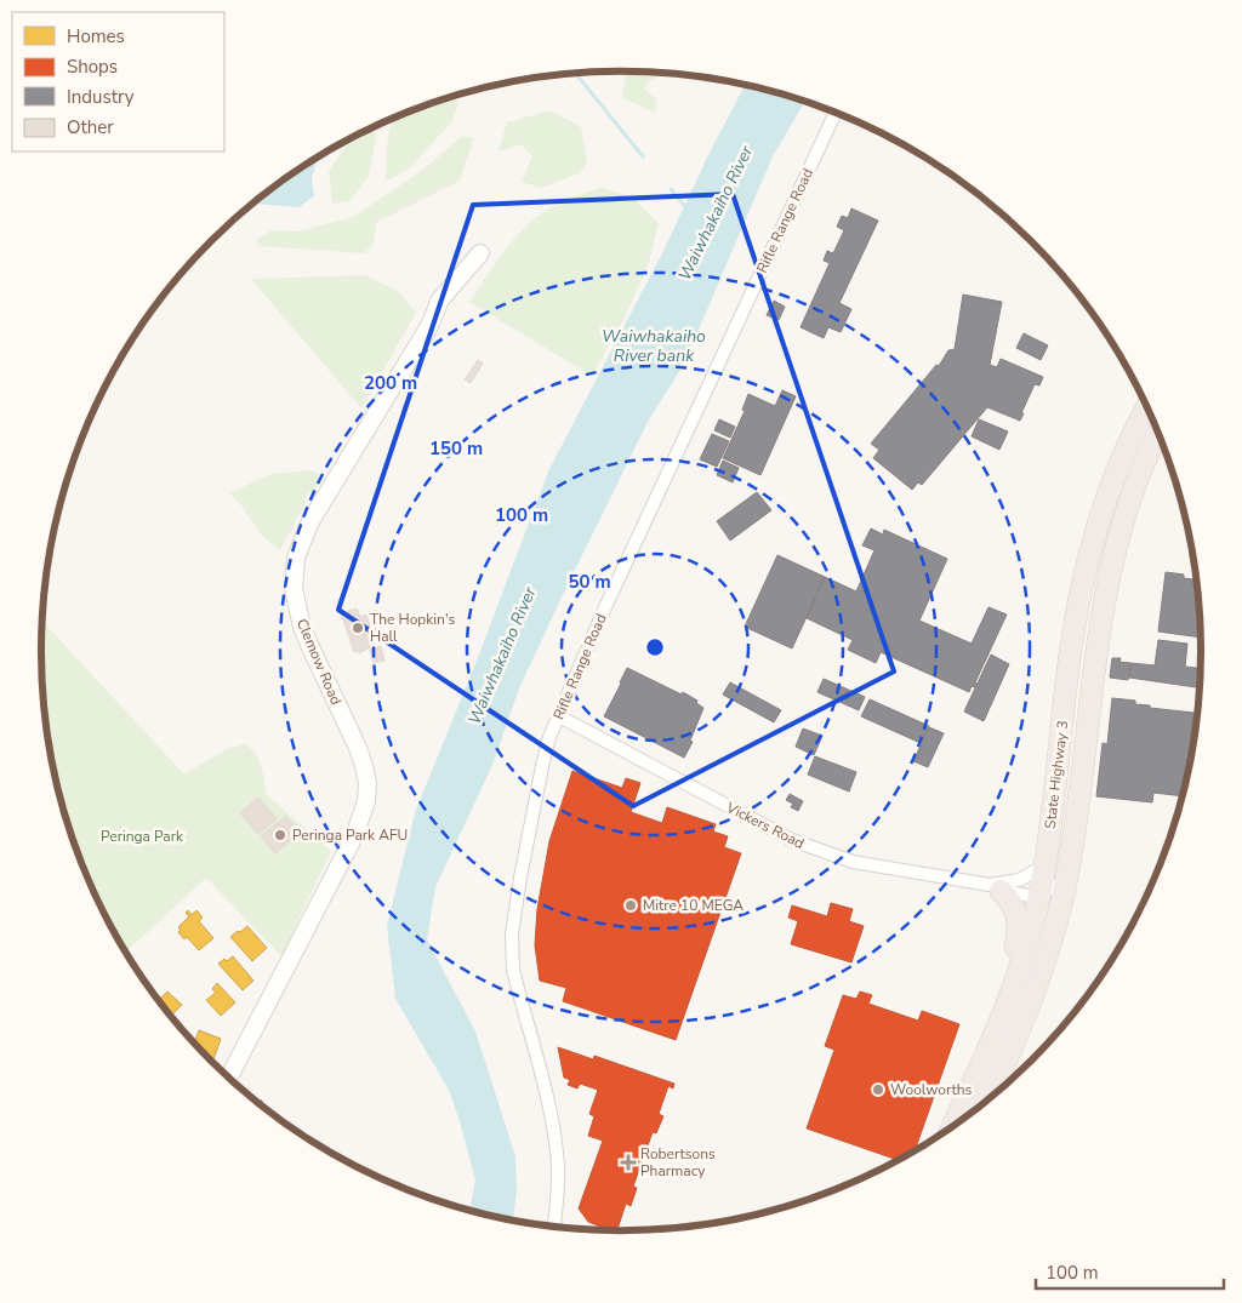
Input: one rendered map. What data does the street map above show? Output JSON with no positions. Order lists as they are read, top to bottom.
{
  "streets": {
    "highway": ["State Highway 3"],
    "street": ["Rifle Range Road", "Clemow Road", "Vickers Road"]
  },
  "crossings": [
    ["Rifle Range Road", "Vickers Road"],
    ["State Highway 3", "Vickers Road"]
  ],
  "water": ["Waiwhakaiho River", "Waiwhakaiho River bank"],
  "parks": ["Peringa Park"],
  "places": {
    "other": [
      "The Hopkin's Hall",
      "Peringa Park AFU",
      "Mitre 10 MEGA",
      "Woolworths"
    ],
    "health": ["Robertsons Pharmacy"]
  },
  "legend": [
    "Homes",
    "Shops",
    "Industry",
    "Other"
  ],
  "scale_bar": "100 m",
  "rings": [
    "200 m",
    "150 m",
    "100 m",
    "50 m"
  ]
}
